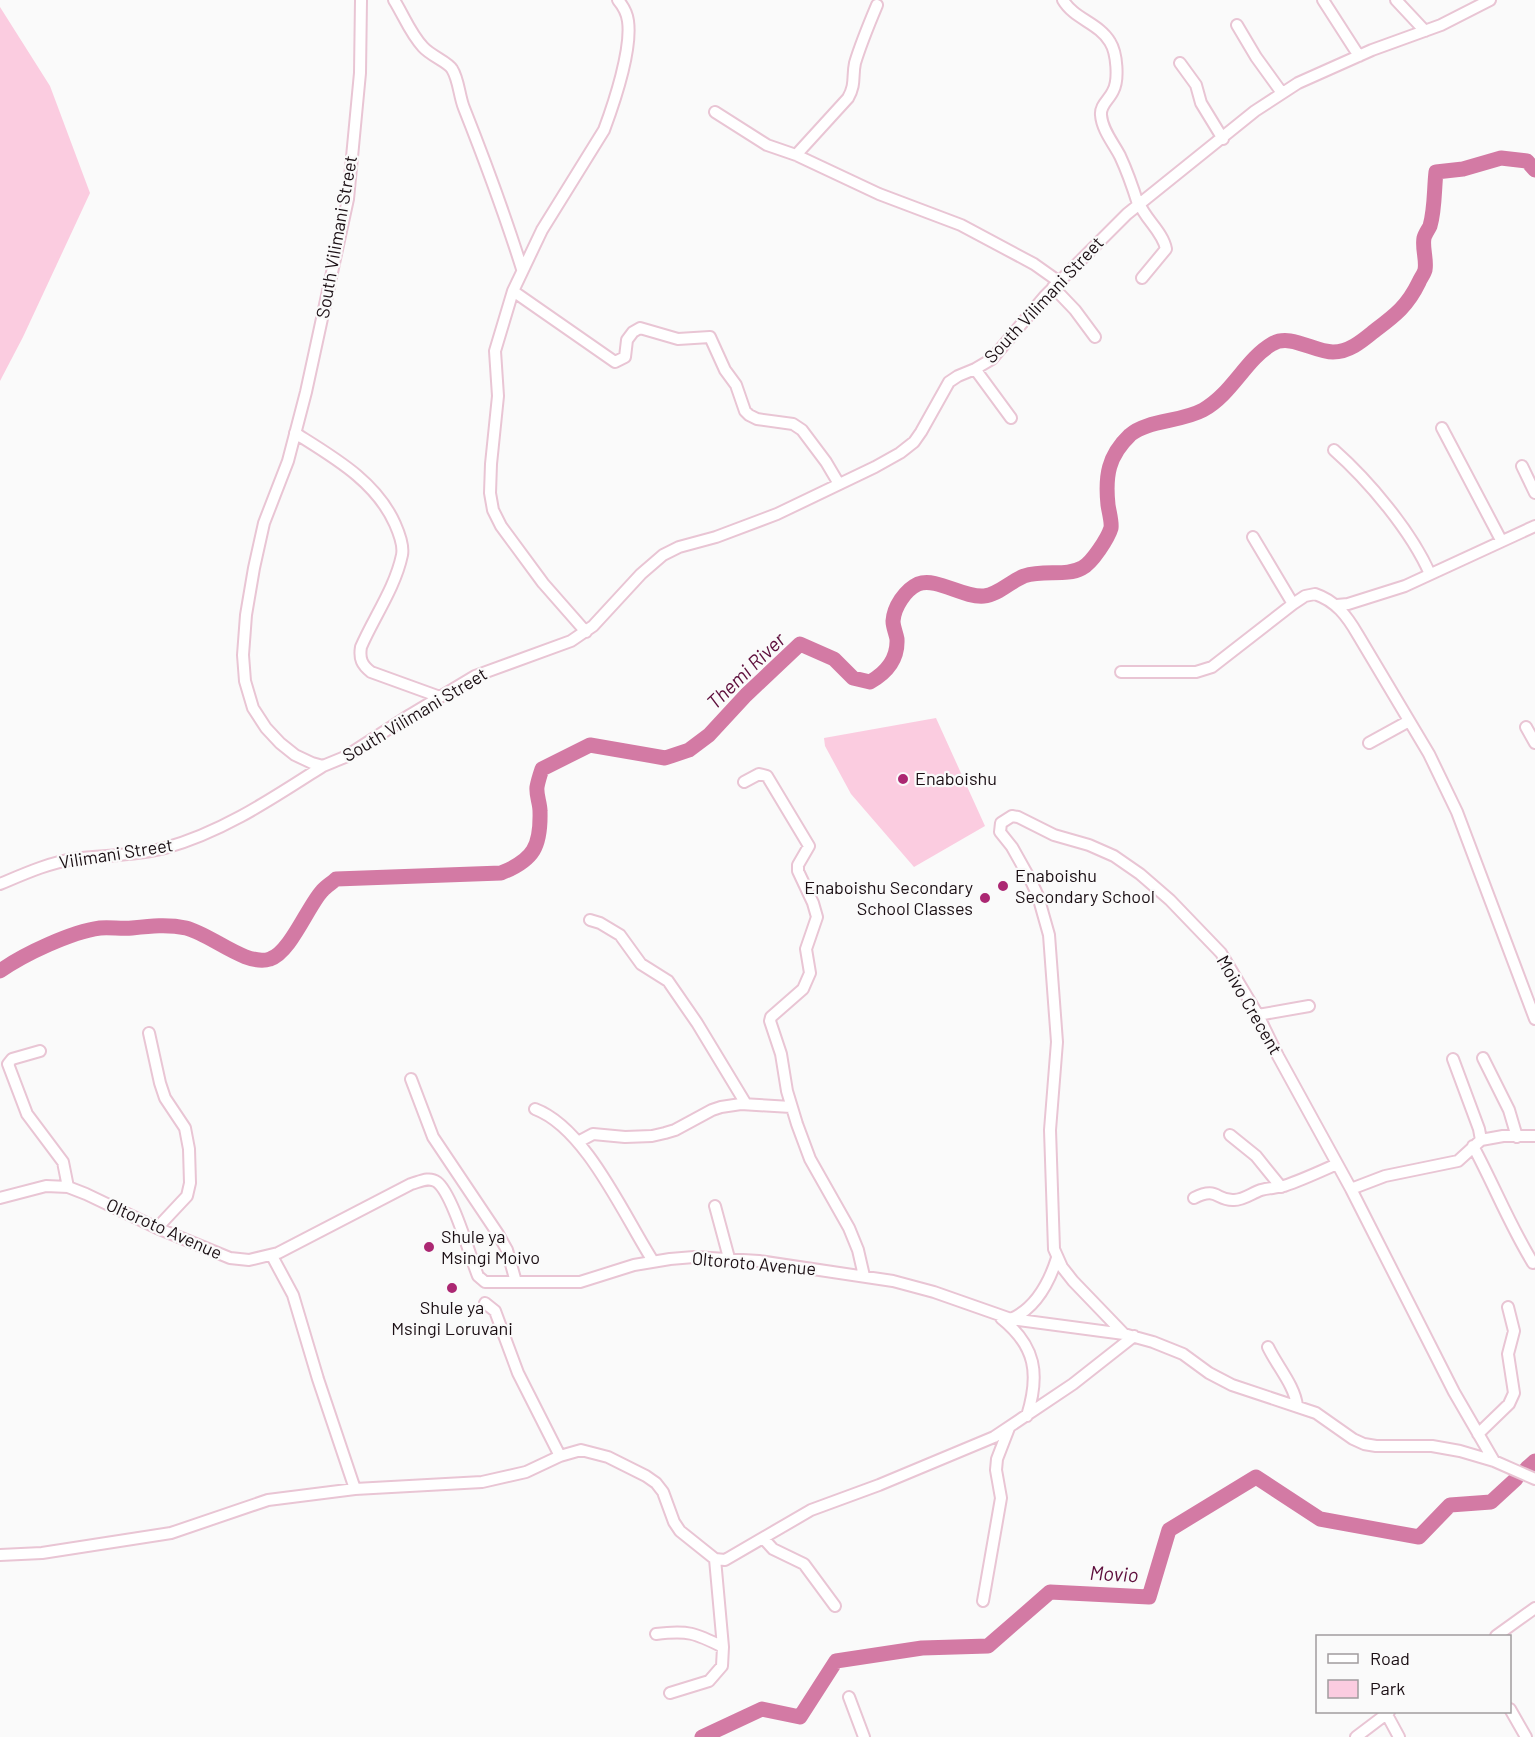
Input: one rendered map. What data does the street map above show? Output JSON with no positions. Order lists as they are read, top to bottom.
{
  "streets": {
    "street": [
      "South Vilimani Street",
      "Vilimani Street",
      "Moivo Crecent",
      "Oltoroto Avenue"
    ]
  },
  "crossings": [
    ["South Vilimani Street", "Vilimani Street"],
    ["Moivo Crecent", "Oltoroto Avenue"]
  ],
  "water": ["Themi River", "Movio"],
  "places": [
    "Enaboishu",
    "Enaboishu Secondary School",
    "Enaboishu Secondary School Classes",
    "Shule ya Msingi Moivo",
    "Shule ya Msingi Loruvani"
  ],
  "legend": ["Road", "Park"]
}
